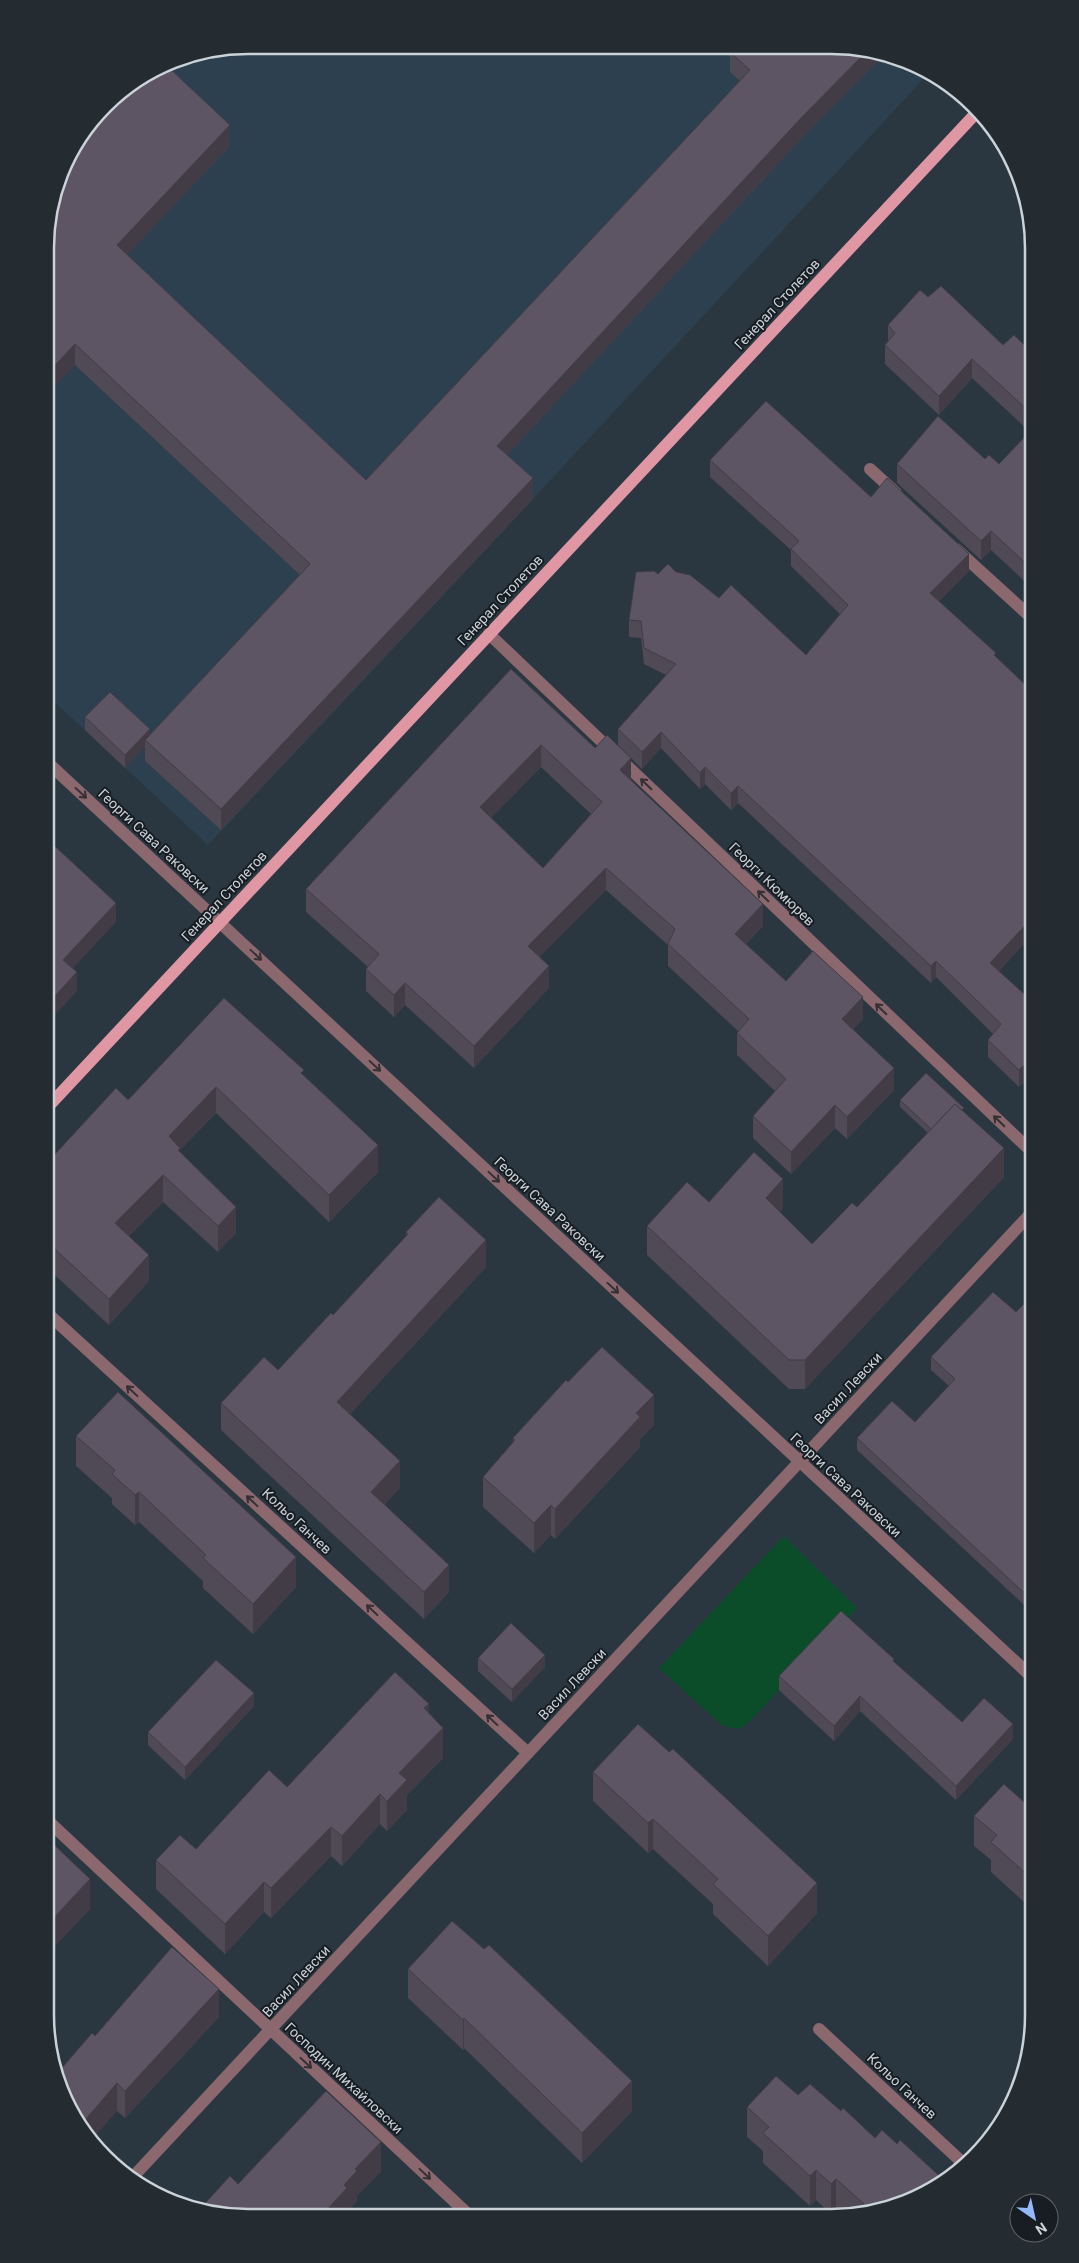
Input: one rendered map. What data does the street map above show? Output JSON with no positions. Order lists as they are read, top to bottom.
{
  "streets": {
    "main road": ["Генерал Столетов"],
    "street": [
      "Георги Сава Раковски",
      "Георги Кюмюрев",
      "Васил Левски",
      "Кольо Ганчев",
      "Господин Михайловски"
    ]
  },
  "crossings": [
    ["Генерал Столетов", "Георги Сава Раковски"],
    ["Генерал Столетов", "Георги Кюмюрев"],
    ["Георги Сава Раковски", "Васил Левски"],
    ["Васил Левски", "Кольо Ганчев"],
    ["Васил Левски", "Господин Михайловски"]
  ],
  "one_way": [
    "Георги Сава Раковски",
    "Георги Кюмюрев",
    "Кольо Ганчев",
    "Господин Михайловски"
  ],
  "north": "bottom right"
}
